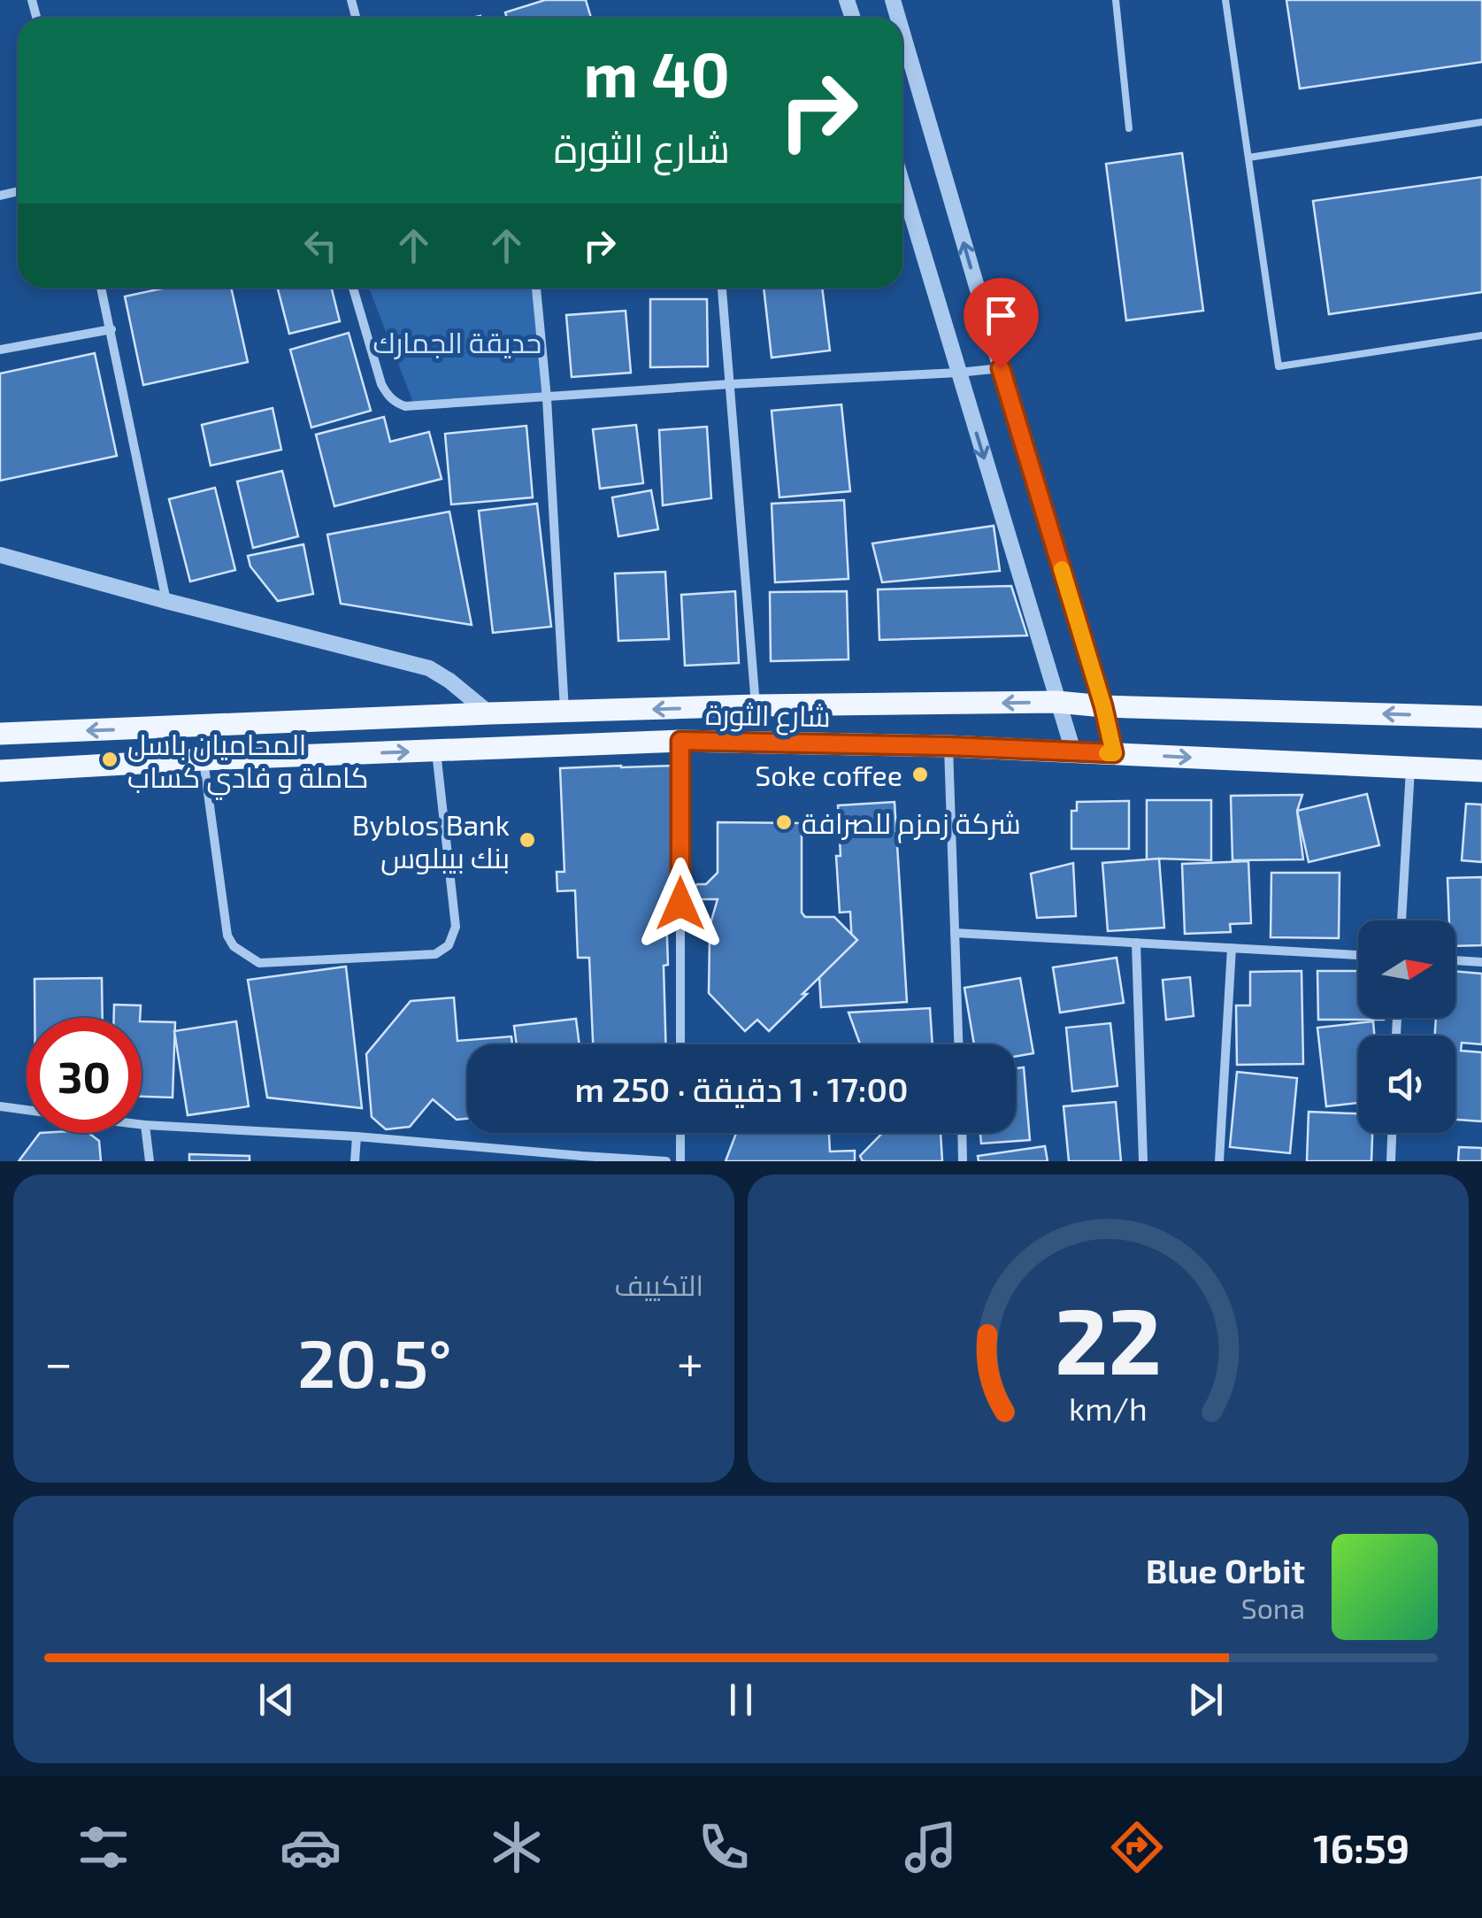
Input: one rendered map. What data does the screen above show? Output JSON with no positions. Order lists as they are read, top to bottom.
{
  "streets": {
    "main road": ["شارع الثورة"]
  },
  "parks": ["حديقة الجمارك"],
  "places": [
    "المحاميان باسل كاملة و فادي كساب",
    "Soke coffee",
    "شركة زمزم للصرافة",
    "Byblos Bank بنك بيبلوس"
  ],
  "north": "right",
  "page": {
    "turn": ["40 m", "شارع الثورة"],
    "limit": "30",
    "trip": "17:00 · 1 دقيقة · 250 m",
    "tile": "التكييف",
    "heat": ["−", "20.5°", "+"],
    "song": ["Blue Orbit", "Sona"],
    "tabs": "16:59",
    "gauge": ["22", "km/h"]
  }
}
